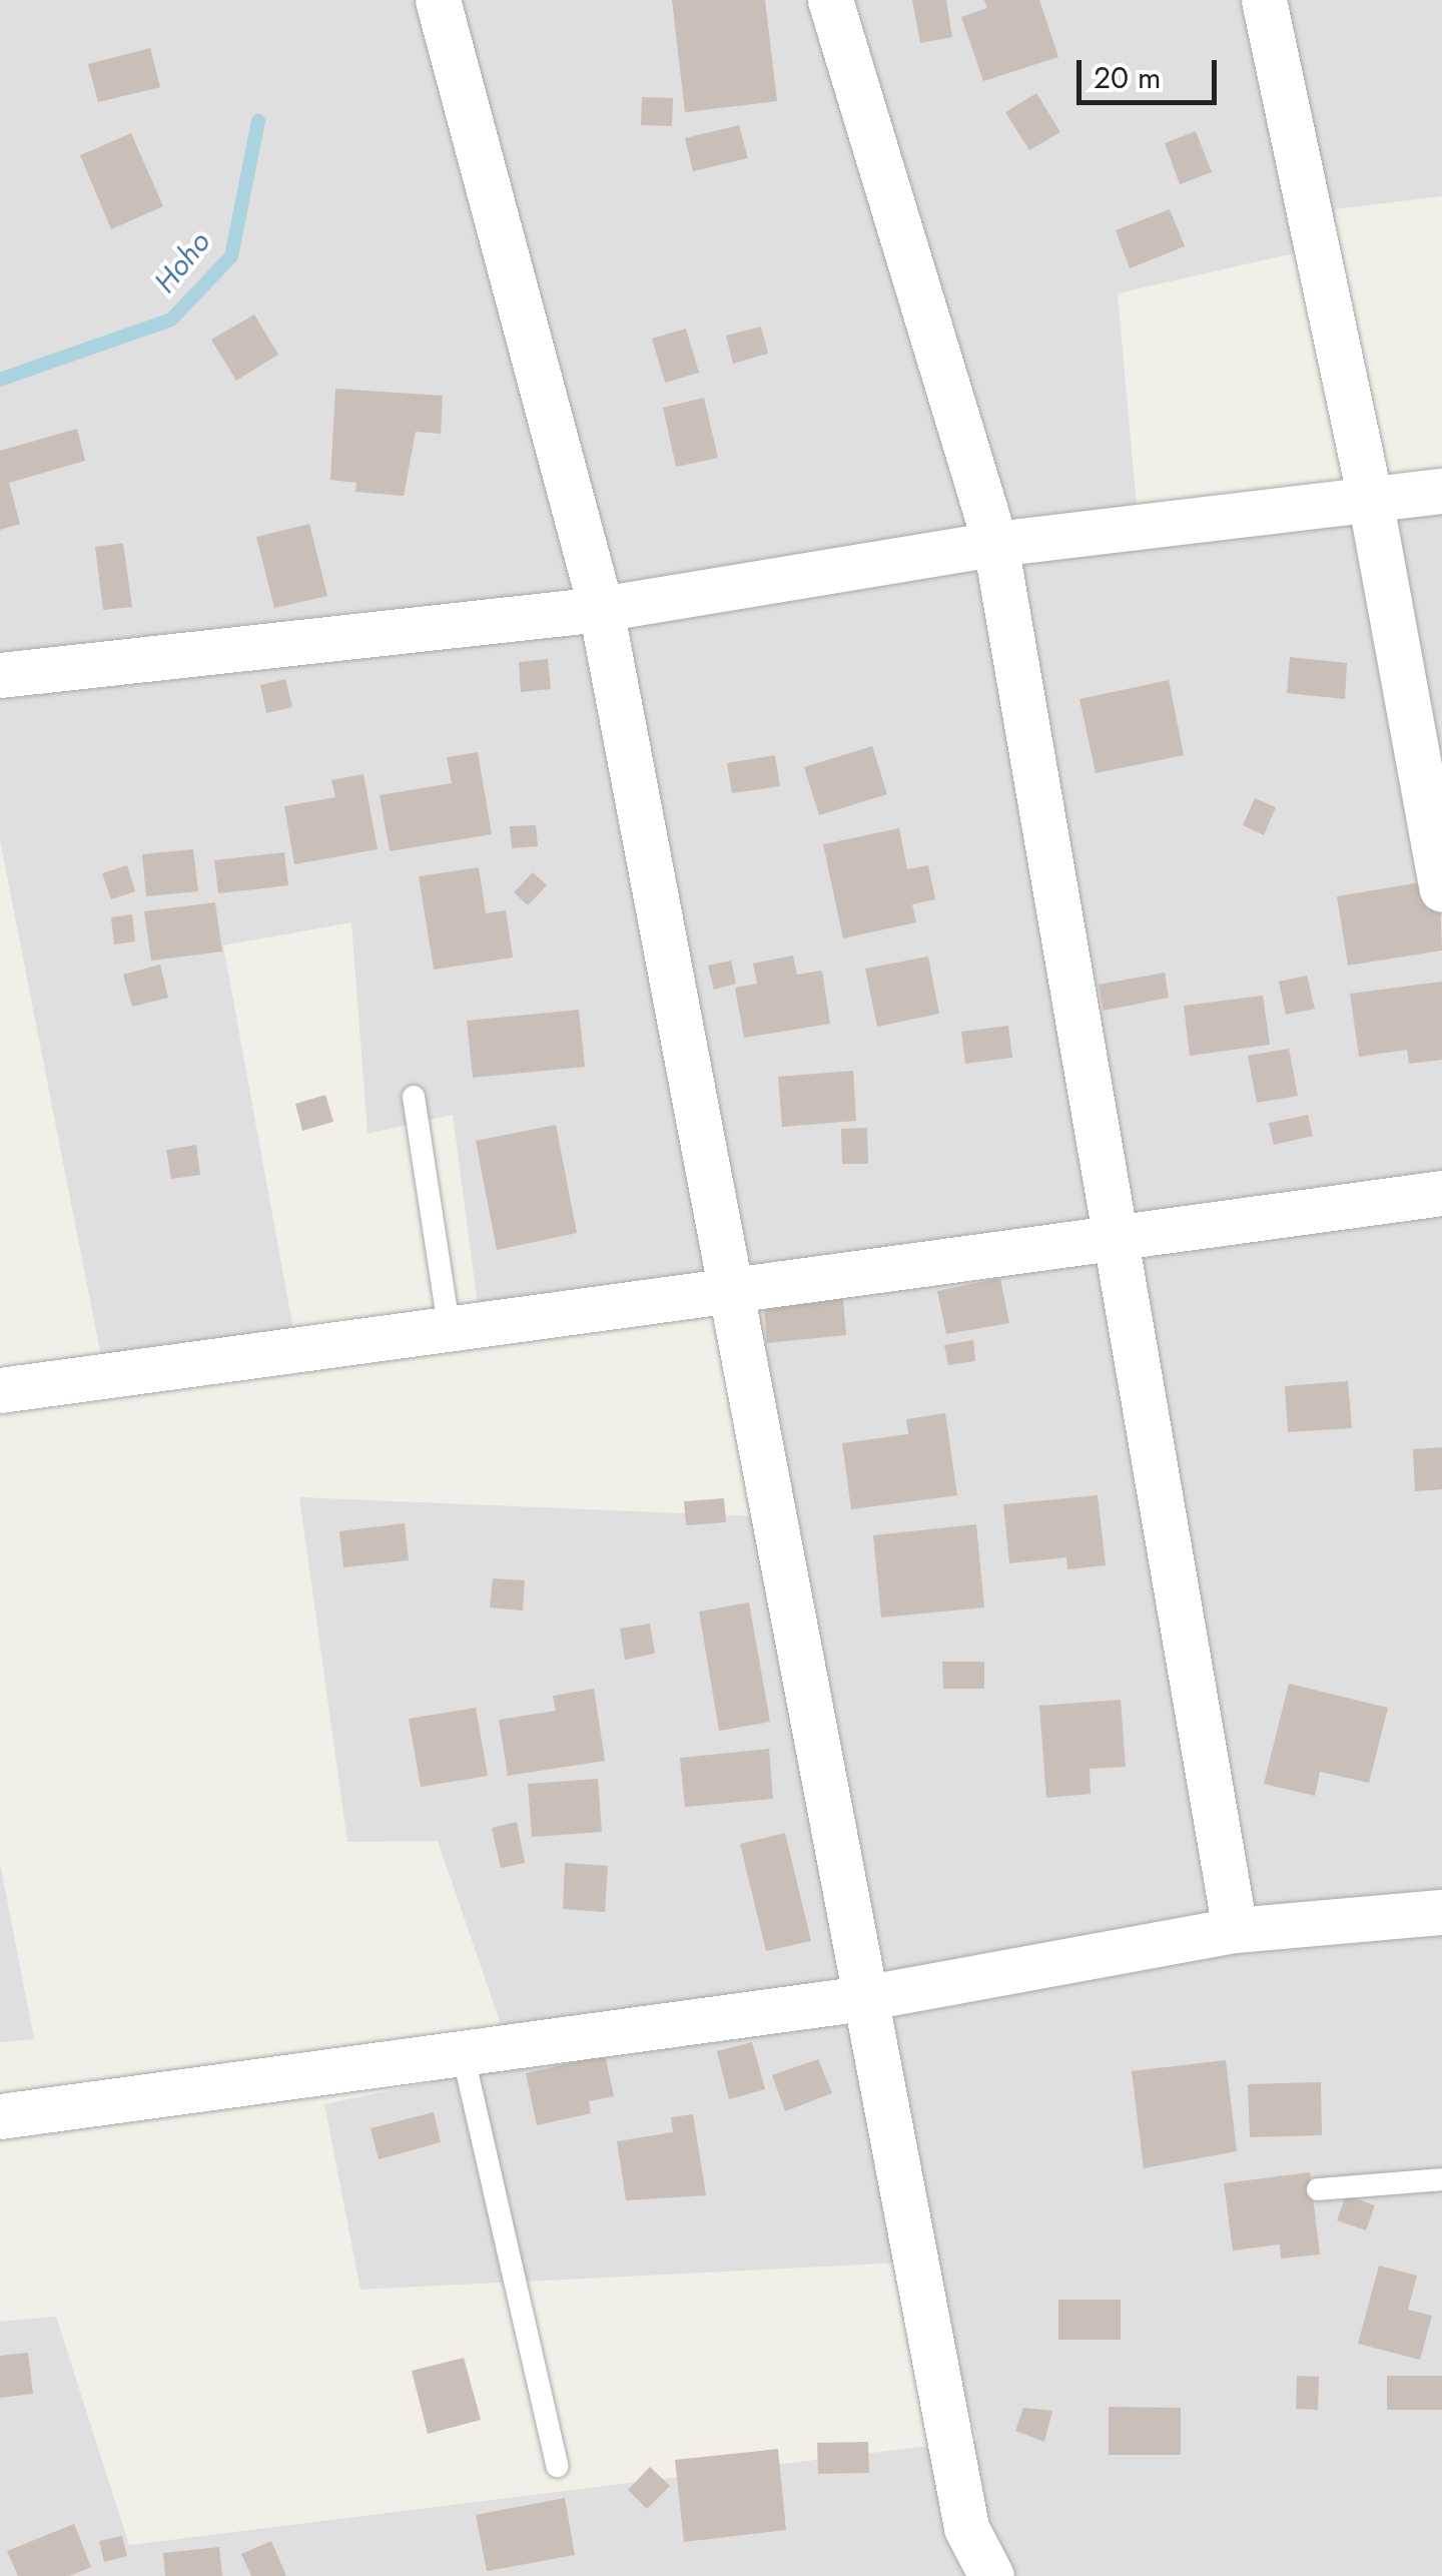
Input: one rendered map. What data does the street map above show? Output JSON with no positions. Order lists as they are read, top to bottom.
{
  "water": ["Hoho"],
  "scale_bar": "20 m"
}
